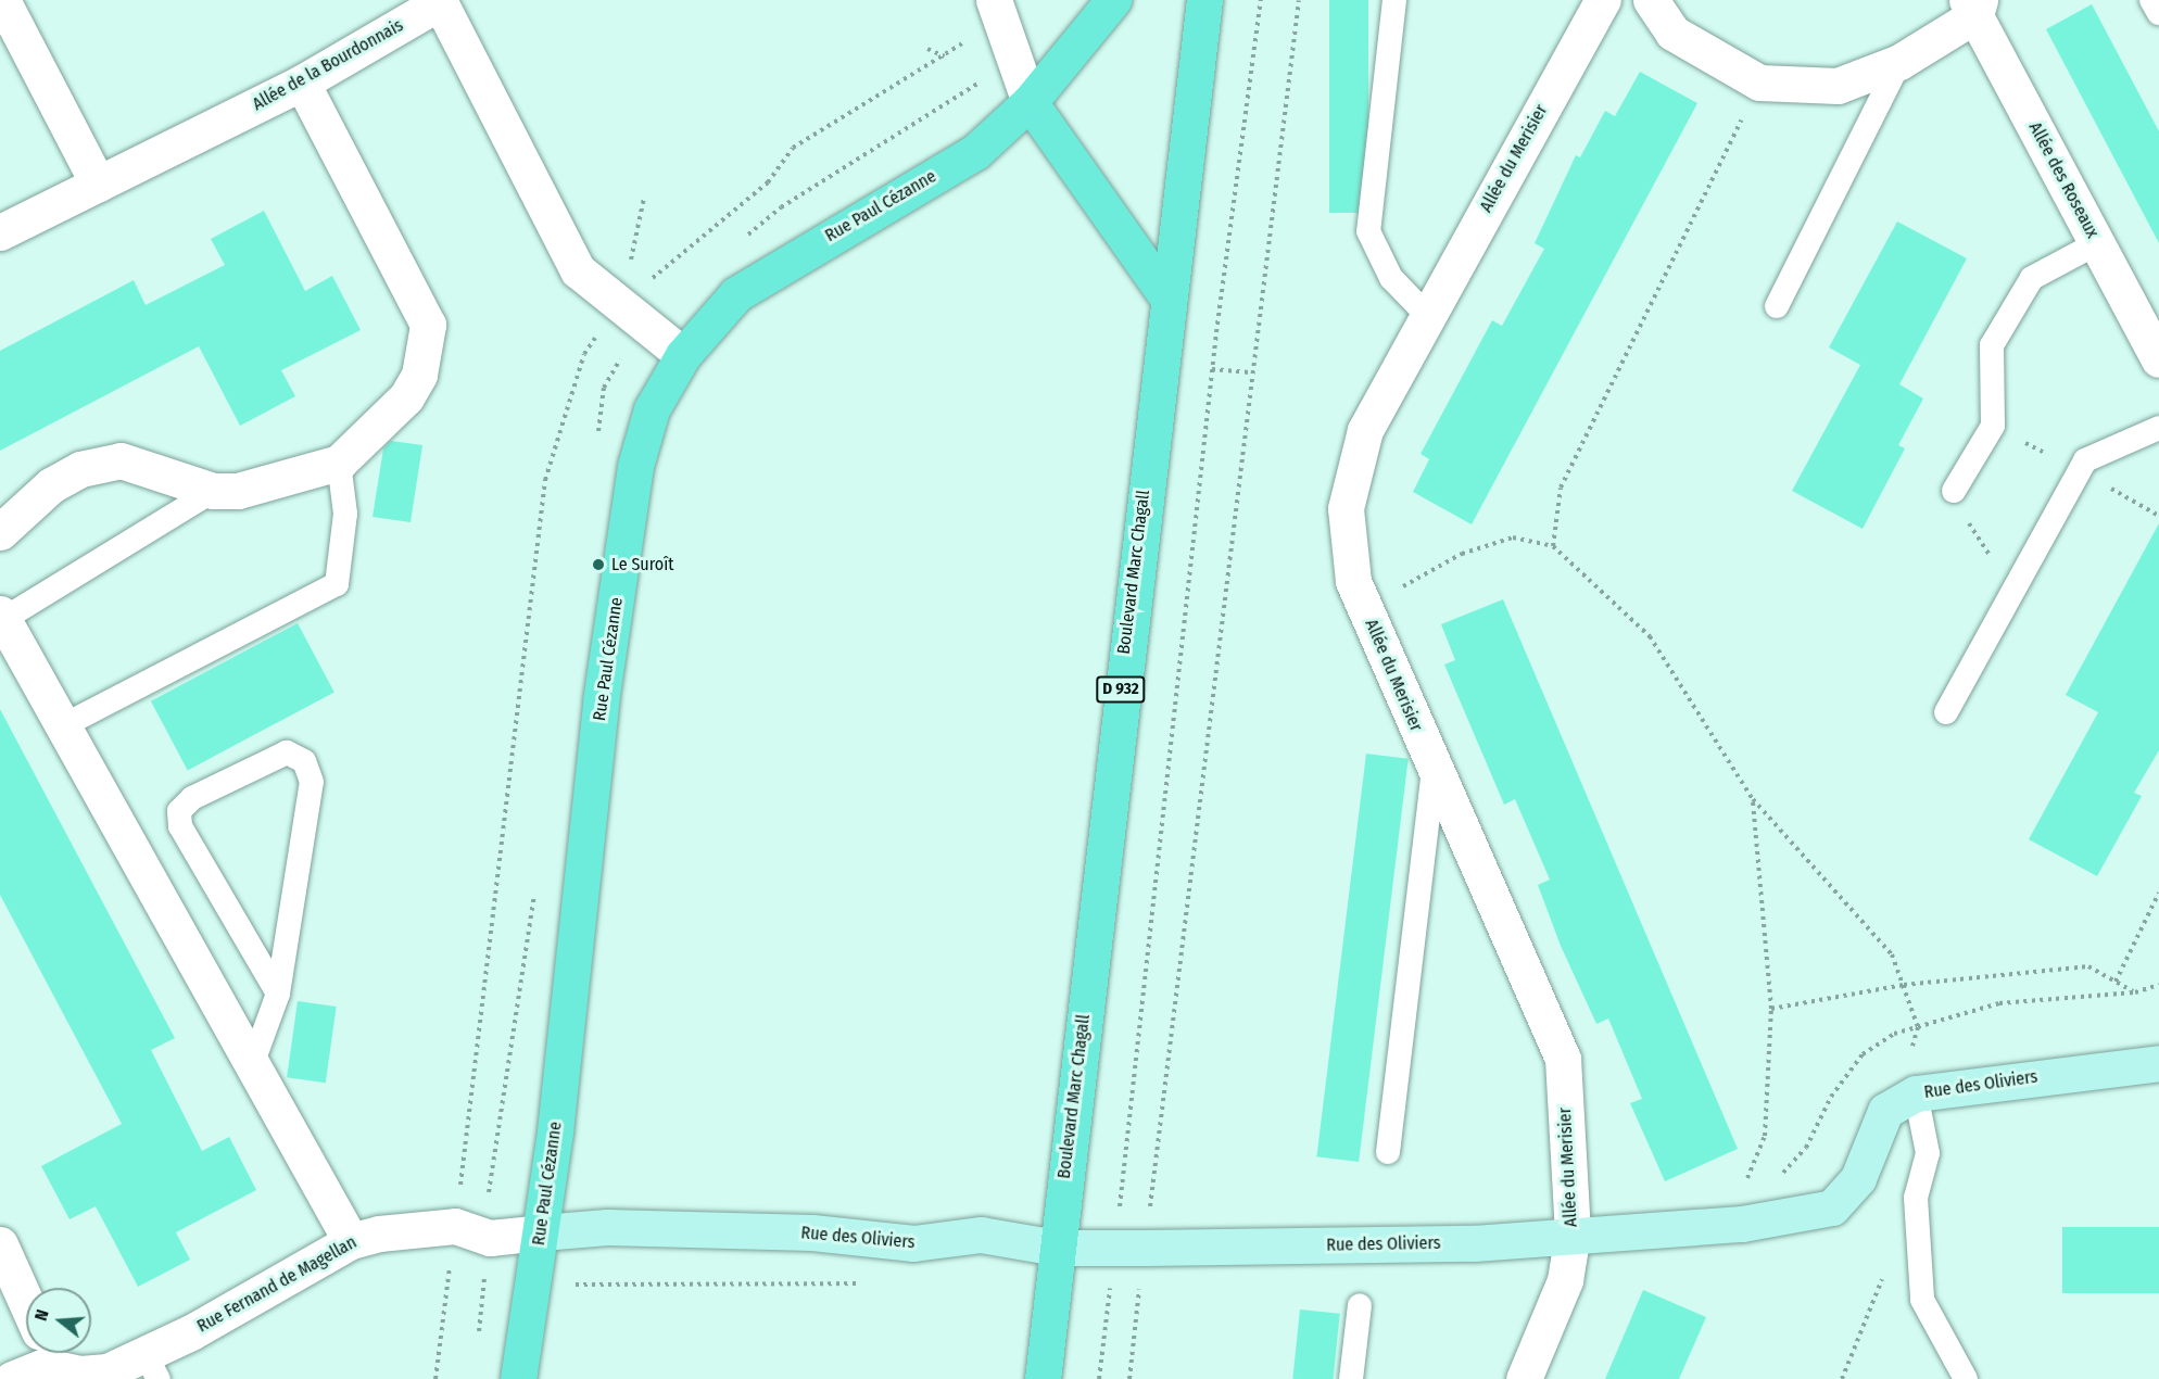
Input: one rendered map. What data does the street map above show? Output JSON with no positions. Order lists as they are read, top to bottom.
{
  "streets": {
    "main road": ["Rue Paul Cézanne", "Boulevard Marc Chagall", "D 932"],
    "street": [
      "Allée de la Bourdonnais",
      "Allée du Merisier",
      "Allée des Roseaux",
      "Rue des Oliviers",
      "Rue Fernand de Magellan"
    ]
  },
  "crossings": [
    ["Allée de la Bourdonnais", "Rue Paul Cézanne"],
    ["Allée du Merisier", "Rue des Oliviers"],
    ["Rue Paul Cézanne", "Rue des Oliviers"],
    ["Rue Paul Cézanne", "Rue Fernand de Magellan"],
    ["Boulevard Marc Chagall", "Rue des Oliviers"],
    ["Rue des Oliviers", "Rue Fernand de Magellan"]
  ],
  "places": ["Le Suroît"],
  "north": "left"
}
